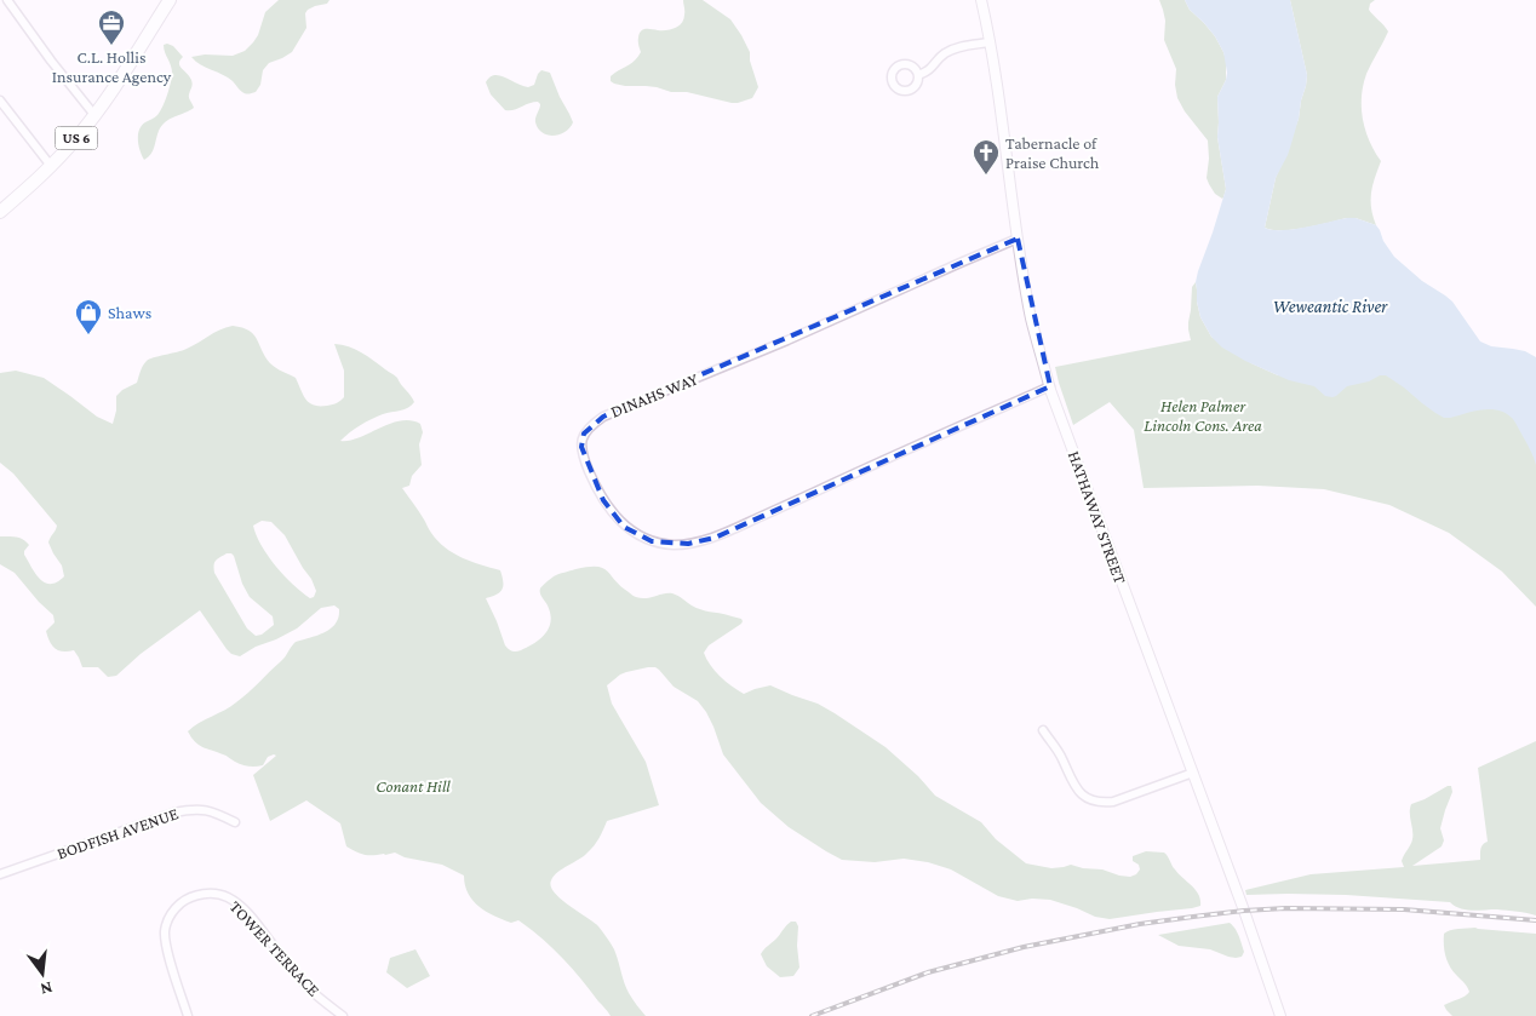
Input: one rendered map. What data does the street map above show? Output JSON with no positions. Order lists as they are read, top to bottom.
{
  "streets": {
    "main road": ["US 6"],
    "street": [
      "DINAHS WAY",
      "HATHAWAY STREET",
      "BODFISH AVENUE",
      "TOWER TERRACE"
    ]
  },
  "crossings": [
    ["DINAHS WAY", "HATHAWAY STREET"]
  ],
  "water": ["Weweantic River"],
  "parks": ["Helen Palmer Lincoln Cons. Area", "Conant Hill"],
  "places": {
    "office": ["C.L. Hollis Insurance Agency"],
    "church": ["Tabernacle of Praise Church"],
    "shop": ["Shaws"]
  },
  "north": "bottom"
}
